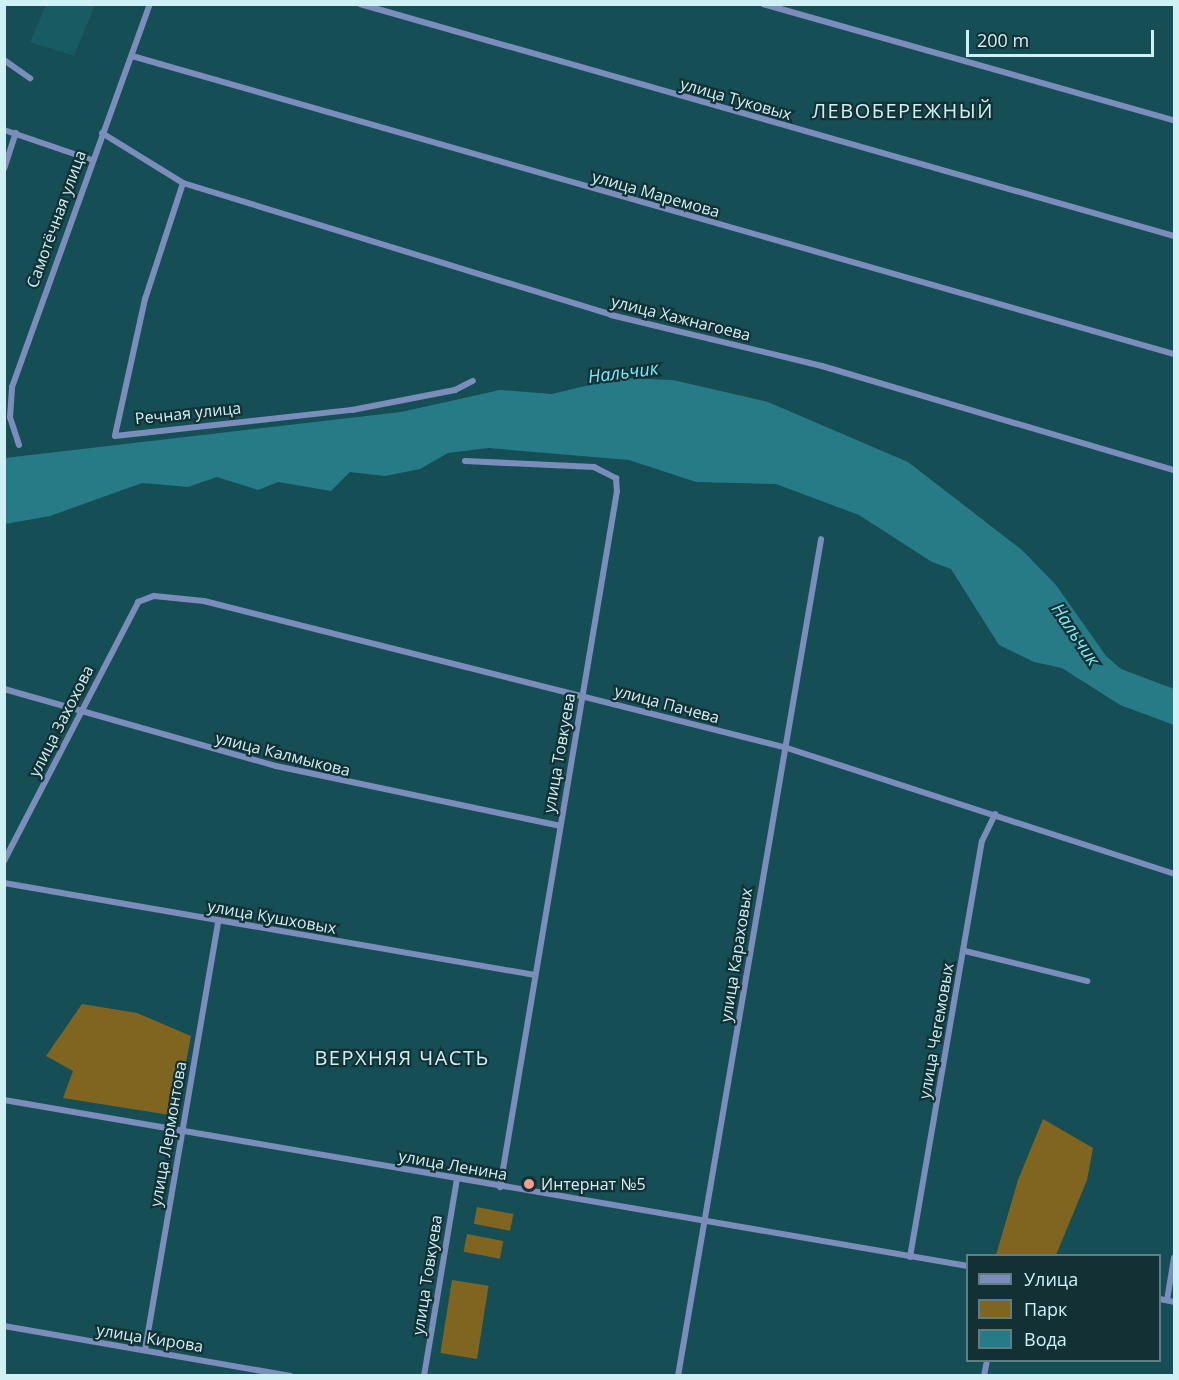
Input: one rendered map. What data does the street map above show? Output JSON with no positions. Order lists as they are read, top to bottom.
{
  "streets": {
    "street": [
      "улица Туковых",
      "улица Маремова",
      "Самотёчная улица",
      "улица Хажнагоева",
      "Речная улица",
      "улица Пачева",
      "улица Захохова",
      "улица Товкуева",
      "улица Калмыкова",
      "улица Кушховых",
      "улица Караховых",
      "улица Чегемовых",
      "улица Лермонтова",
      "улица Ленина",
      "улица Кирова"
    ]
  },
  "crossings": [
    ["улица Маремова", "Самотёчная улица"],
    ["улица Хажнагоева", "Речная улица"],
    ["улица Пачева", "улица Захохова"],
    ["улица Пачева", "улица Товкуева"],
    ["улица Пачева", "улица Караховых"],
    ["улица Пачева", "улица Чегемовых"],
    ["улица Захохова", "улица Калмыкова"],
    ["улица Товкуева", "улица Калмыкова"],
    ["улица Товкуева", "улица Кушховых"],
    ["улица Товкуева", "улица Ленина"],
    ["улица Кушховых", "улица Лермонтова"],
    ["улица Караховых", "улица Ленина"],
    ["улица Чегемовых", "улица Ленина"],
    ["улица Лермонтова", "улица Ленина"],
    ["улица Лермонтова", "улица Кирова"]
  ],
  "districts": ["ЛЕВОБЕРЕЖНЫЙ", "ВЕРХНЯЯ ЧАСТЬ"],
  "water": ["Нальчик"],
  "places": ["Интернат №5"],
  "legend": ["Улица", "Парк", "Вода"],
  "scale_bar": "200 m"
}
